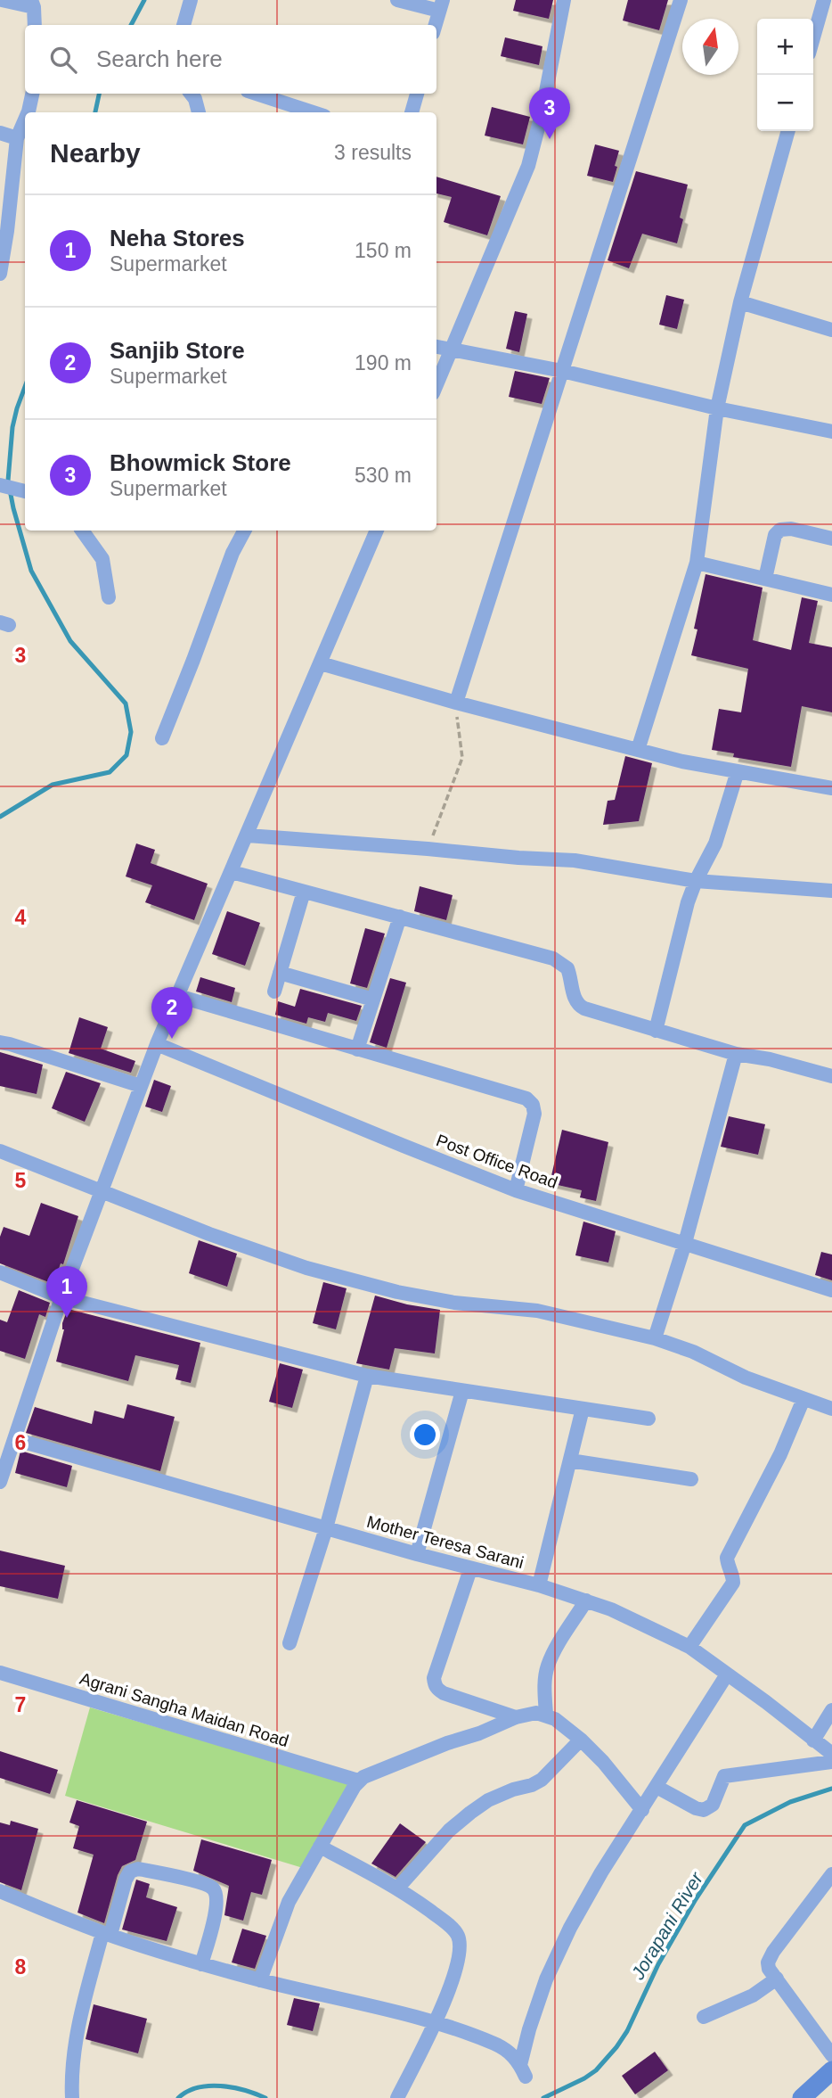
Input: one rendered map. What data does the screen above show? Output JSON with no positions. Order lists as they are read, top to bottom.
{
  "streets": {
    "street": ["Post Office Road", "Mother Teresa Sarani", "Agrani Sangha Maidan Road"]
  },
  "water": ["Jorapani River"],
  "north": "top",
  "page": {
    "map_buttons": ["+", "−"],
    "search": "Search here",
    "pins": ["3", "2", "1"],
    "heading": ["Nearby", "3 results"],
    "list": [
      {
        "mark": "1",
        "name": "Neha Stores",
        "note": "Supermarket",
        "value": "150 m"
      },
      {
        "mark": "2",
        "name": "Sanjib Store",
        "note": "Supermarket",
        "value": "190 m"
      },
      {
        "mark": "3",
        "name": "Bhowmick Store",
        "note": "Supermarket",
        "value": "530 m"
      }
    ]
  },
  "grid": {
    "rows": [
      "3",
      "4",
      "5",
      "6",
      "7",
      "8"
    ]
  }
}
